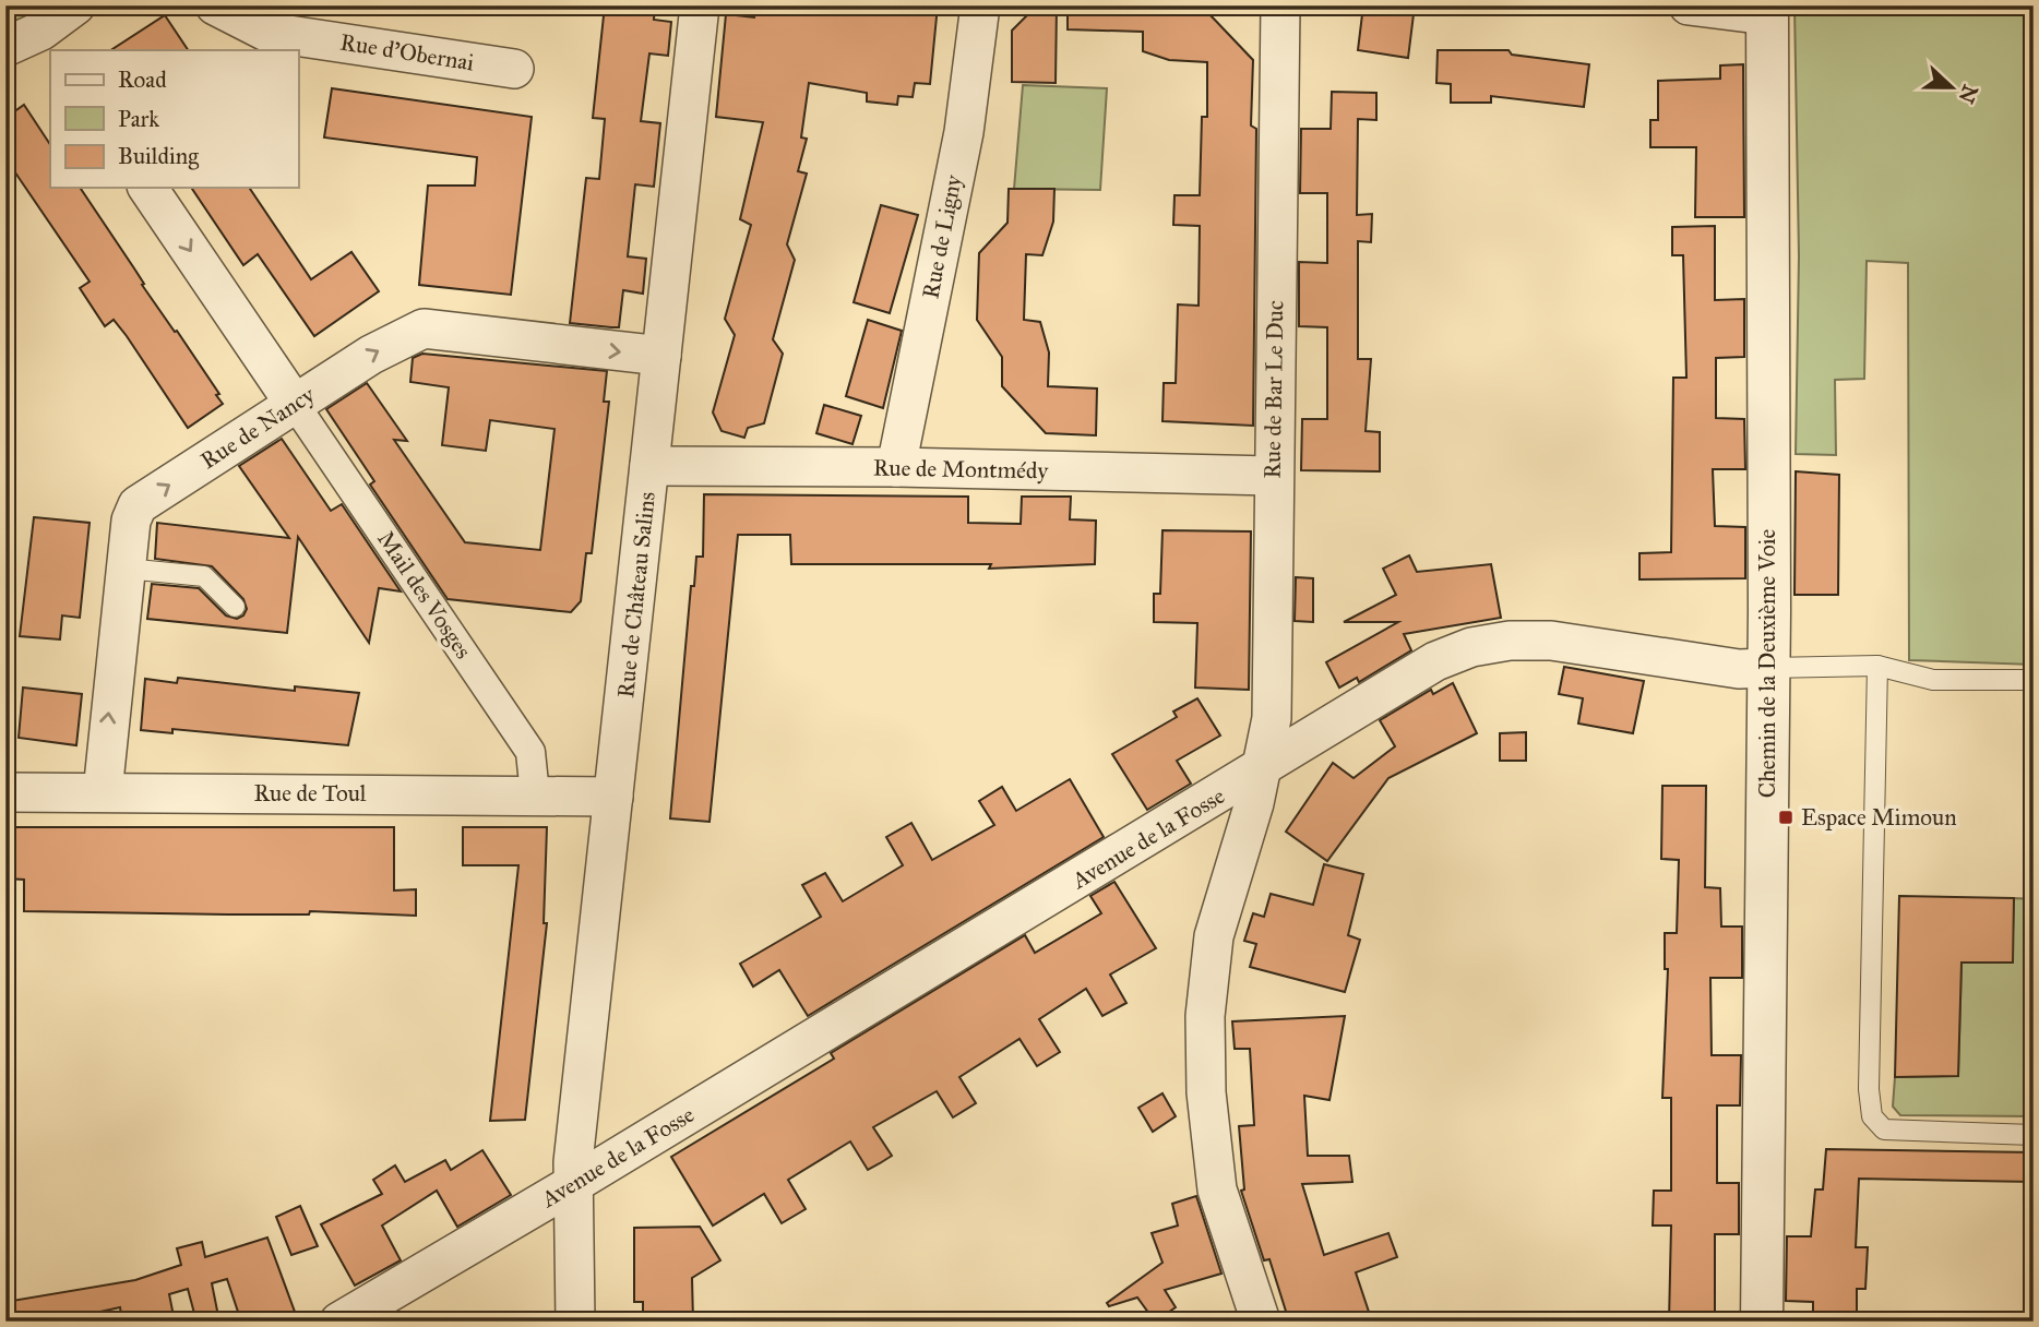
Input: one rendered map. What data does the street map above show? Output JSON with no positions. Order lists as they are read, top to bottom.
{
  "streets": {
    "street": [
      "Rue d'Obernai",
      "Rue de Ligny",
      "Rue de Bar Le Duc",
      "Rue de Nancy",
      "Rue de Montmédy",
      "Mail des Vosges",
      "Rue de Château Salins",
      "Chemin de la Deuxième Voie",
      "Rue de Toul",
      "Avenue de la Fosse"
    ]
  },
  "crossings": [
    ["Rue de Ligny", "Rue de Montmédy"],
    ["Rue de Bar Le Duc", "Rue de Montmédy"],
    ["Rue de Bar Le Duc", "Avenue de la Fosse"],
    ["Rue de Nancy", "Mail des Vosges"],
    ["Rue de Nancy", "Rue de Château Salins"],
    ["Rue de Nancy", "Rue de Toul"],
    ["Rue de Montmédy", "Rue de Château Salins"],
    ["Mail des Vosges", "Rue de Toul"],
    ["Rue de Château Salins", "Rue de Toul"],
    ["Rue de Château Salins", "Avenue de la Fosse"],
    ["Chemin de la Deuxième Voie", "Avenue de la Fosse"]
  ],
  "one_way": ["Rue de Nancy"],
  "places": {
    "transit": ["Espace Mimoun"]
  },
  "legend": ["Road", "Park", "Building"],
  "north": "right"
}
